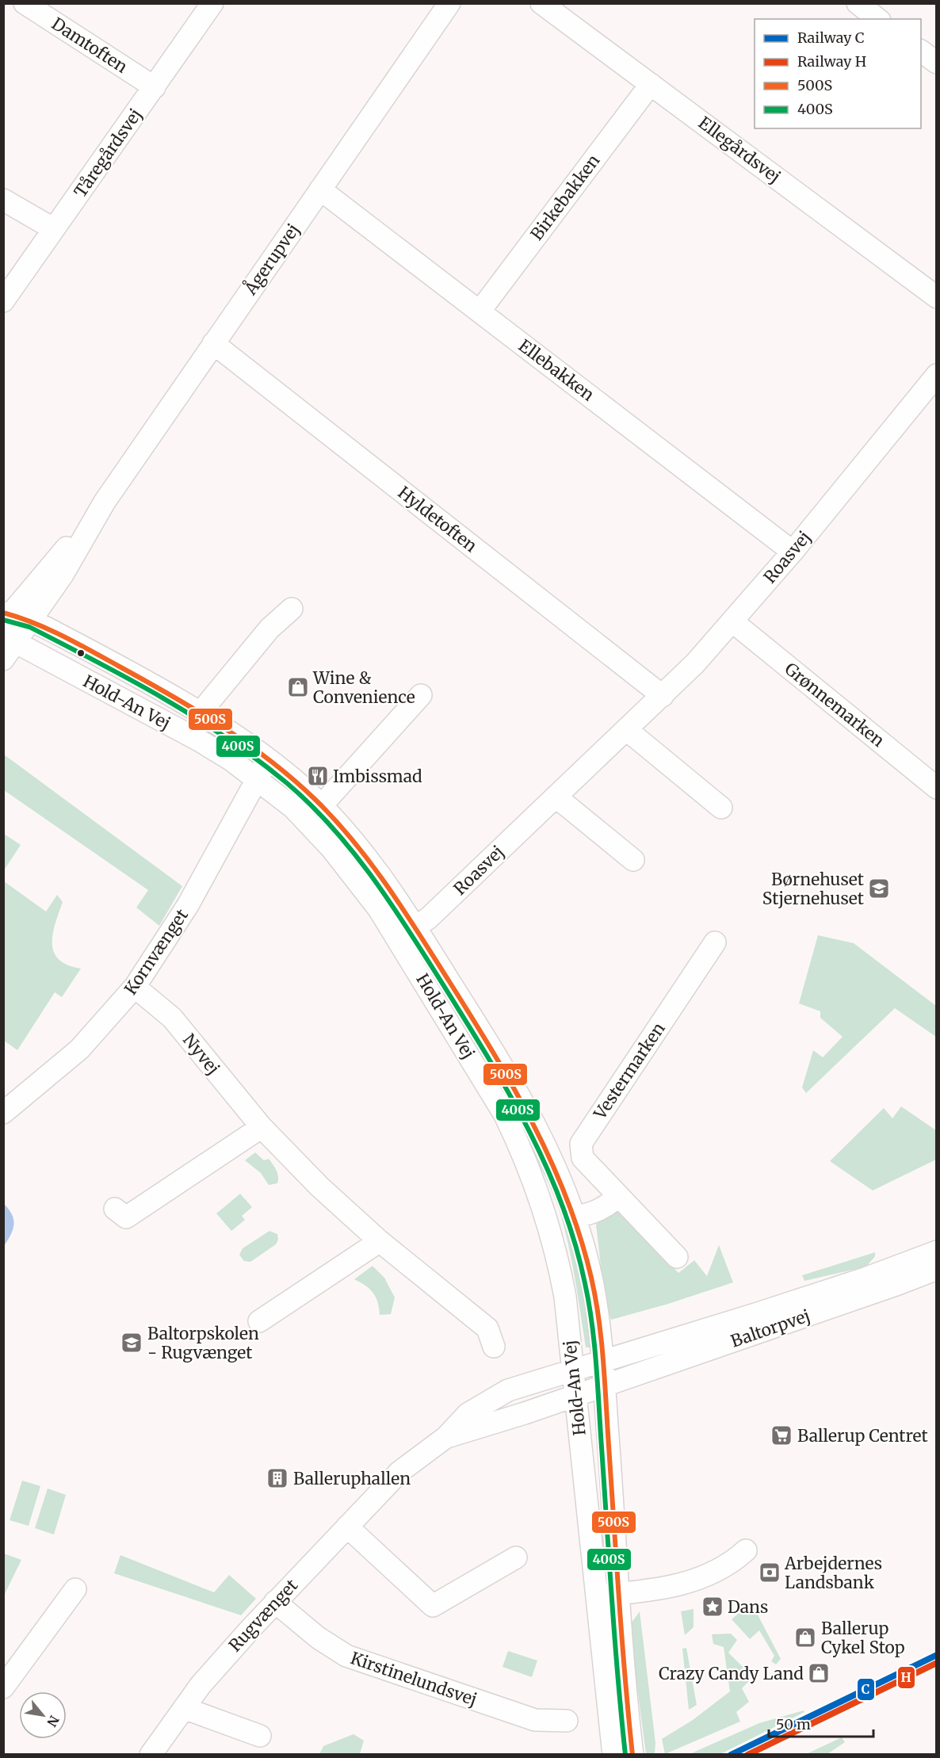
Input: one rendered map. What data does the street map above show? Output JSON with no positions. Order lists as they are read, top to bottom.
{
  "streets": {
    "street": [
      "Damtoften",
      "Ellegårdsvej",
      "Tåregårdsvej",
      "Birkebakken",
      "Ågerupvej",
      "Ellebakken",
      "Hyldetoften",
      "Roasvej",
      "Hold-An Vej",
      "Grønnemarken",
      "Kornvænget",
      "Nyvej",
      "Vestermarken",
      "Baltorpvej",
      "Rugvænget",
      "Kirstinelundsvej"
    ]
  },
  "crossings": [
    ["Damtoften", "Tåregårdsvej"],
    ["Ellegårdsvej", "Birkebakken"],
    ["Birkebakken", "Ellebakken"],
    ["Ågerupvej", "Ellebakken"],
    ["Ågerupvej", "Hyldetoften"],
    ["Ågerupvej", "Hold-An Vej"],
    ["Ellebakken", "Roasvej"],
    ["Hyldetoften", "Roasvej"],
    ["Roasvej", "Hold-An Vej"],
    ["Roasvej", "Grønnemarken"],
    ["Hold-An Vej", "Kornvænget"],
    ["Hold-An Vej", "Baltorpvej"],
    ["Hold-An Vej", "Rugvænget"],
    ["Kornvænget", "Nyvej"],
    ["Baltorpvej", "Rugvænget"],
    ["Rugvænget", "Kirstinelundsvej"]
  ],
  "places": {
    "shop": ["Wine & Convenience", "Ballerup Cykel Stop", "Crazy Candy Land"],
    "restaurant": ["Imbissmad"],
    "school or university": ["Børnehuset Stjernehuset", "Baltorpskolen - Rugvænget"],
    "supermarket": ["Ballerup Centret"],
    "building": ["Balleruphallen"],
    "bank": ["Arbejdernes Landsbank"],
    "place": ["Dans"]
  },
  "lines": [
    "transit line 500S",
    "transit line 400S",
    "rail line C",
    "rail line H"
  ],
  "legend": [
    "Railway C",
    "Railway H",
    "500S",
    "400S"
  ],
  "scale_bar": "50 m",
  "north": "bottom right"
}
